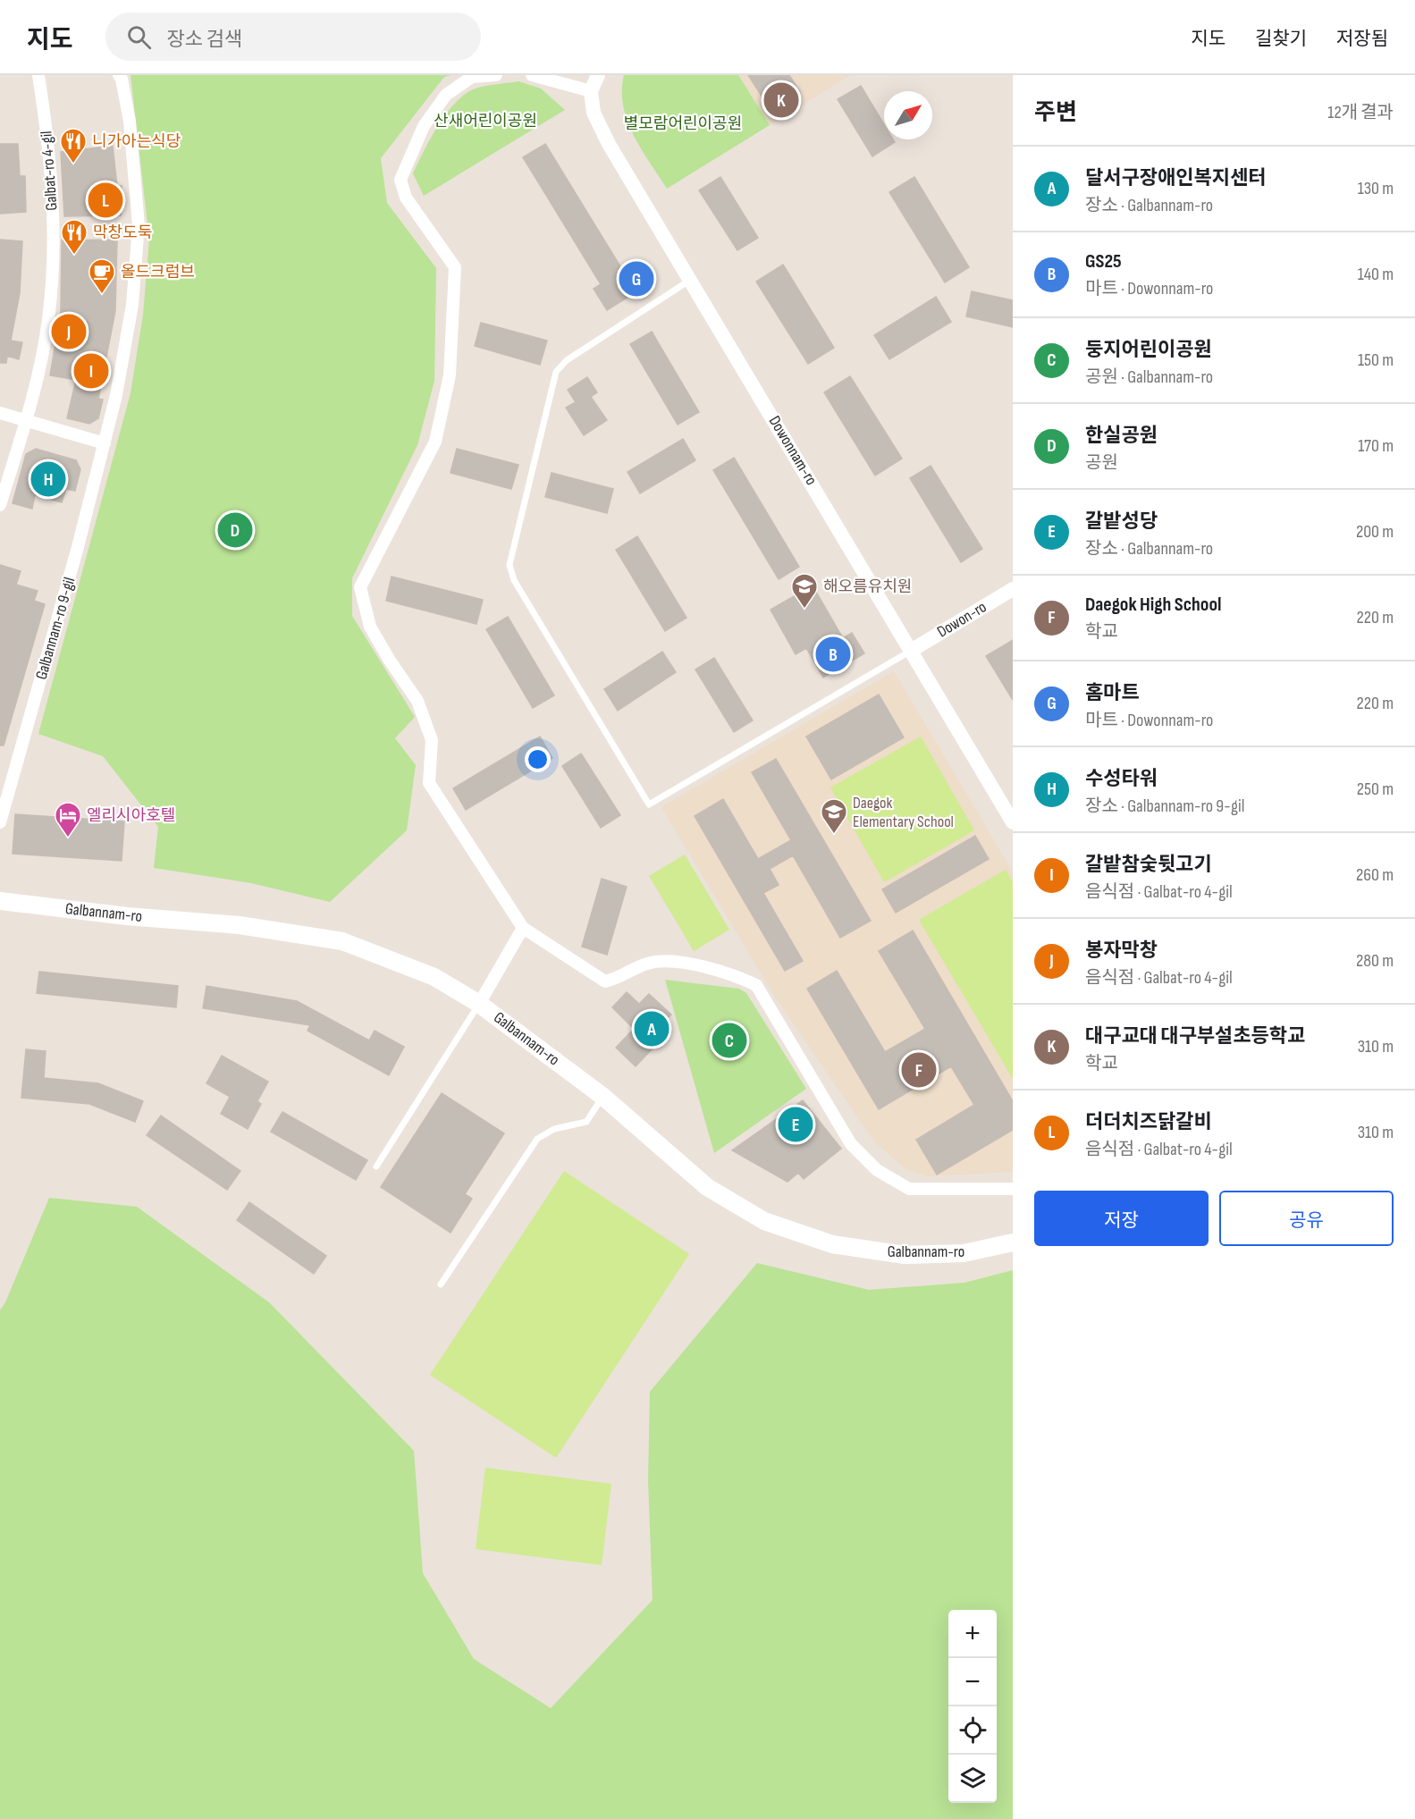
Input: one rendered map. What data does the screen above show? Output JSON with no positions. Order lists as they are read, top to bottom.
{
  "streets": {
    "main road": ["Galbannam-ro"],
    "street": [
      "Galbat-ro 4-gil",
      "Dowonnam-ro",
      "Dowon-ro",
      "Galbannam-ro 9-gil"
    ]
  },
  "crossings": [
    ["Dowonnam-ro", "Dowon-ro"]
  ],
  "parks": ["산새어린이공원", "별모람어린이공원"],
  "places": {
    "restaurant": ["니가아는식당", "막창도둑"],
    "cafe": ["올드크럼브"],
    "school or university": ["해오름유치원", "Daegok Elementary School"],
    "hotel": ["엘리시아호텔"]
  },
  "north": "top right",
  "page": {
    "header": "지도",
    "search": "장소 검색",
    "nav": ["지도", "길찾기", "저장됨"],
    "heading": ["주변", "12개 결과"],
    "pins": [
      "K",
      "L",
      "G",
      "J",
      "I",
      "H",
      "D",
      "B",
      "A",
      "C",
      "F",
      "E"
    ],
    "list": [
      {
        "mark": "A",
        "name": "달서구장애인복지센터",
        "note": "장소 · Galbannam-ro",
        "value": "130 m"
      },
      {
        "mark": "B",
        "name": "GS25",
        "note": "마트 · Dowonnam-ro",
        "value": "140 m"
      },
      {
        "mark": "C",
        "name": "둥지어린이공원",
        "note": "공원 · Galbannam-ro",
        "value": "150 m"
      },
      {
        "mark": "D",
        "name": "한실공원",
        "note": "공원",
        "value": "170 m"
      },
      {
        "mark": "E",
        "name": "갈밭성당",
        "note": "장소 · Galbannam-ro",
        "value": "200 m"
      },
      {
        "mark": "F",
        "name": "Daegok High School",
        "note": "학교",
        "value": "220 m"
      },
      {
        "mark": "G",
        "name": "홈마트",
        "note": "마트 · Dowonnam-ro",
        "value": "220 m"
      },
      {
        "mark": "H",
        "name": "수성타워",
        "note": "장소 · Galbannam-ro 9-gil",
        "value": "250 m"
      },
      {
        "mark": "I",
        "name": "갈밭참숯뒷고기",
        "note": "음식점 · Galbat-ro 4-gil",
        "value": "260 m"
      },
      {
        "mark": "J",
        "name": "봉자막창",
        "note": "음식점 · Galbat-ro 4-gil",
        "value": "280 m"
      },
      {
        "mark": "K",
        "name": "대구교대 대구부설초등학교",
        "note": "학교",
        "value": "310 m"
      },
      {
        "mark": "L",
        "name": "더더치즈닭갈비",
        "note": "음식점 · Galbat-ro 4-gil",
        "value": "310 m"
      }
    ],
    "buttons": ["저장", "공유"],
    "map_buttons": ["+", "−"]
  }
}
